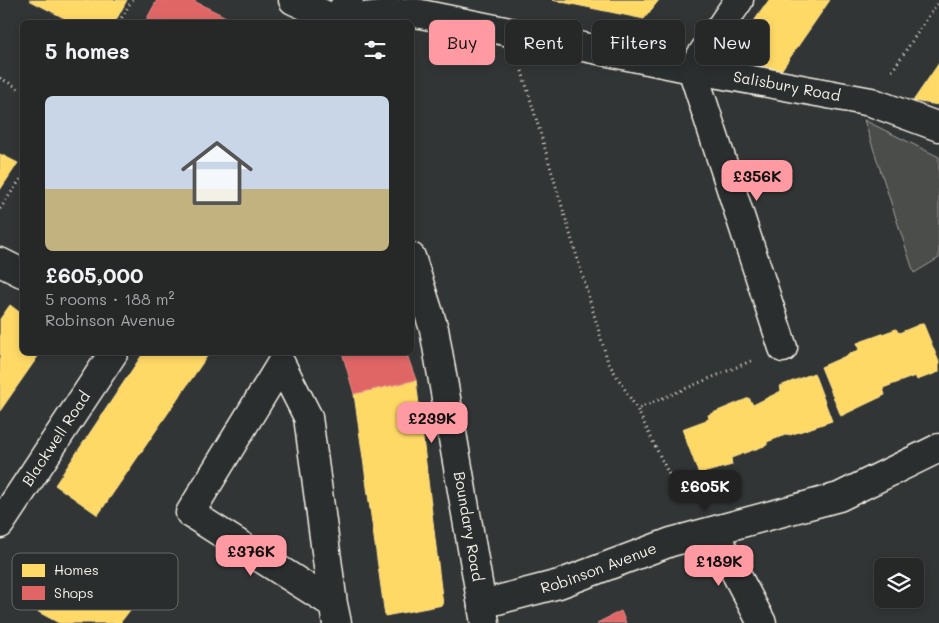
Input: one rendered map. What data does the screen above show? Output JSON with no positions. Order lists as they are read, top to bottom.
{
  "streets": {
    "street": [
      "Salisbury Road",
      "Blackwell Road",
      "Boundary Road",
      "Robinson Avenue"
    ]
  },
  "crossings": [
    ["Boundary Road", "Robinson Avenue"]
  ],
  "legend": ["Homes", "Shops"],
  "page": {
    "chip": [
      "Buy",
      "Rent",
      "Filters",
      "New"
    ],
    "heading": "5 homes",
    "list": [
      {
        "name": "£605,000",
        "note": "5 rooms · 188 m² · Robinson Avenue"
      }
    ],
    "price": [
      "£356K",
      "£239K",
      "£605K",
      "£376K",
      "£189K"
    ]
  }
}
